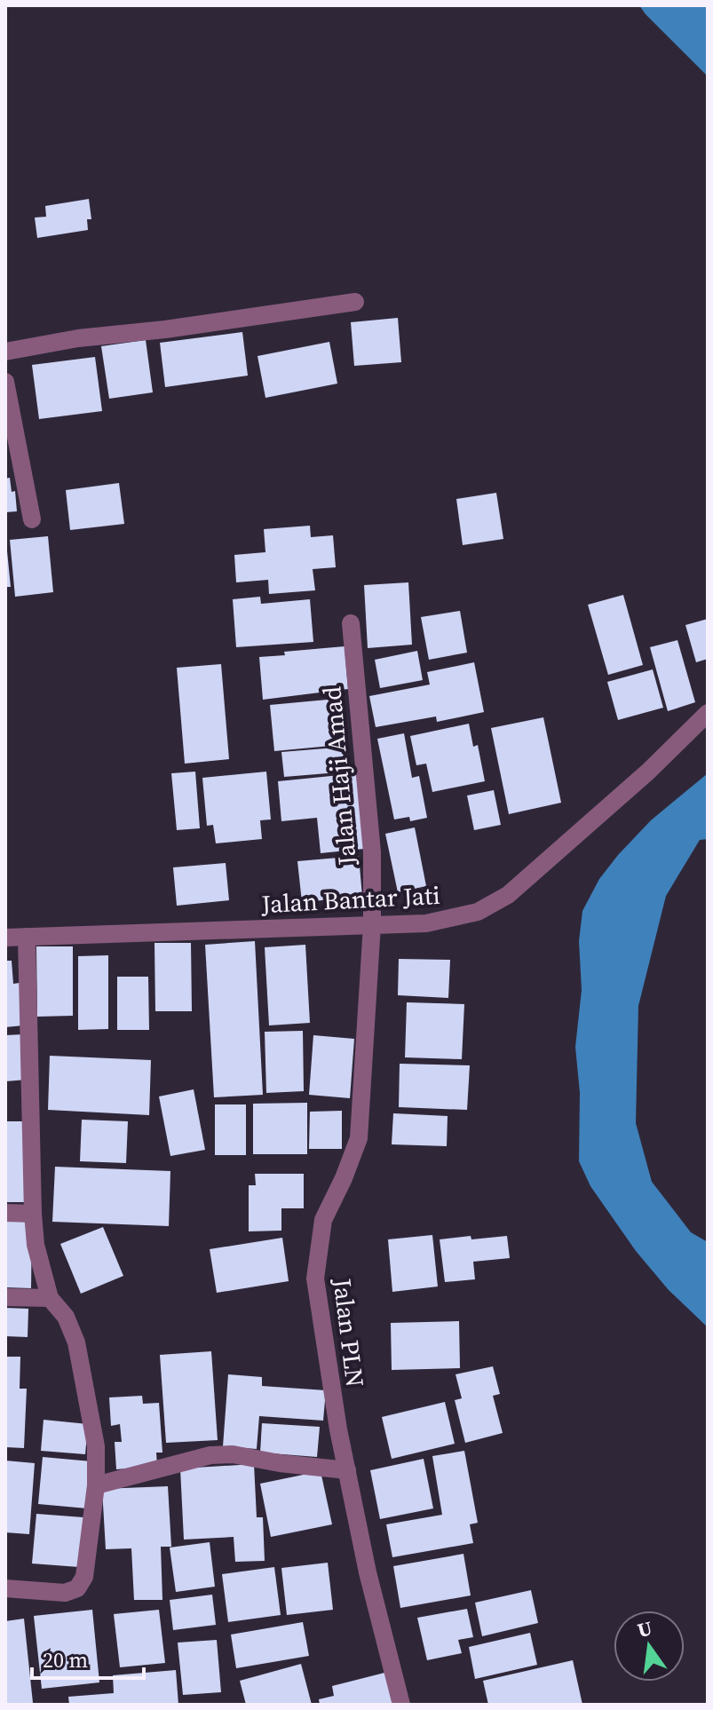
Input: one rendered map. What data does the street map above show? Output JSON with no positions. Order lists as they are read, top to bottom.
{
  "streets": {
    "street": ["Jalan Haji Amad", "Jalan Bantar Jati", "Jalan PLN"]
  },
  "crossings": [
    ["Jalan Haji Amad", "Jalan Bantar Jati"],
    ["Jalan Haji Amad", "Jalan PLN"],
    ["Jalan Bantar Jati", "Jalan PLN"]
  ],
  "scale_bar": "20 m",
  "north": "top"
}
